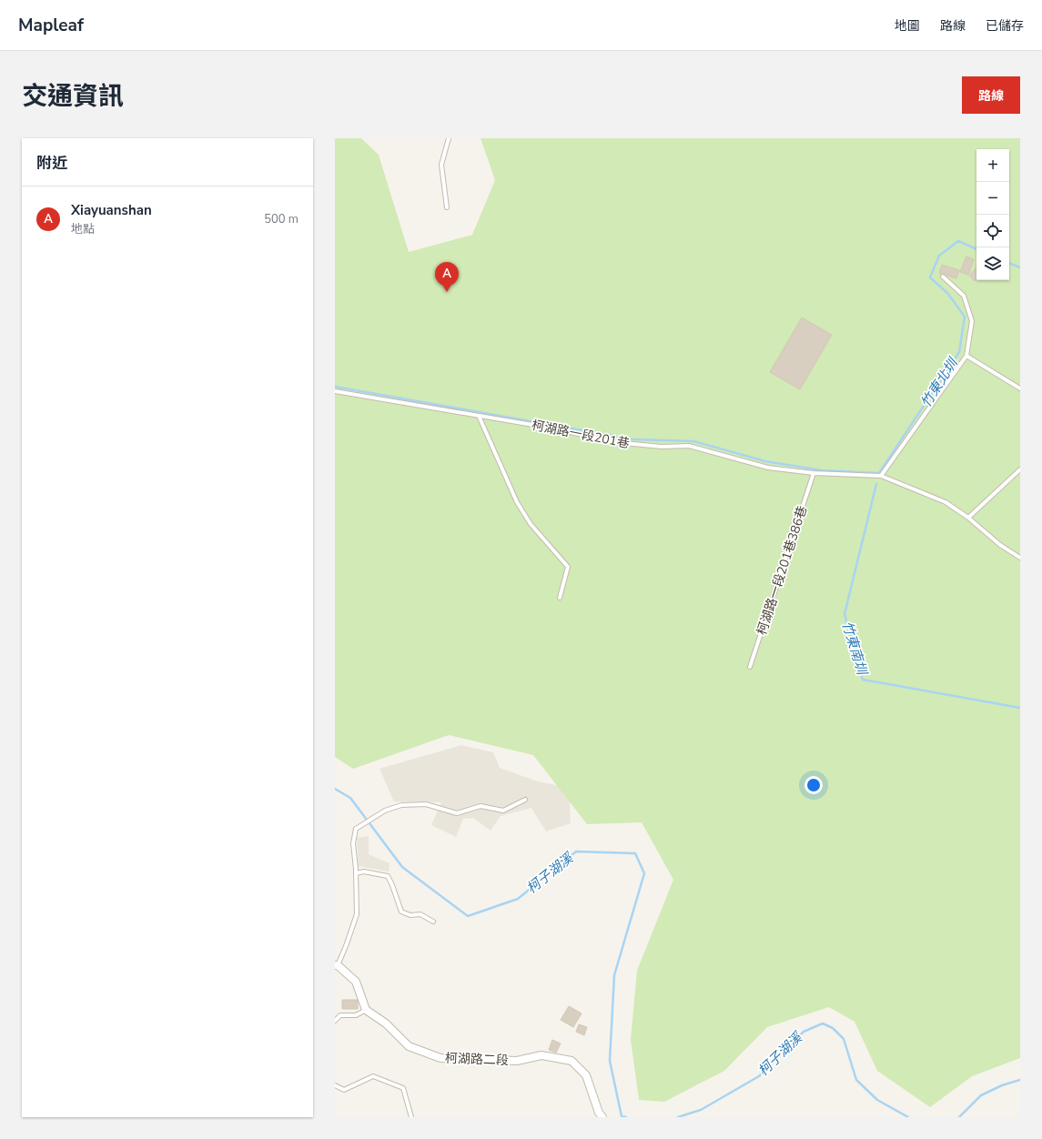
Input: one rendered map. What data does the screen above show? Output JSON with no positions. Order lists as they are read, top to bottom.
{
  "streets": {
    "street": ["柯湖路二段"],
    "lane": ["柯湖路一段201巷", "柯湖路一段201巷386巷"]
  },
  "crossings": [
    ["柯湖路一段201巷", "柯湖路一段201巷386巷"]
  ],
  "water": ["竹東北圳", "竹東南圳", "柯子湖溪"],
  "page": {
    "header": "Mapleaf",
    "nav": ["地圖", "路線", "已儲存"],
    "title": "交通資訊",
    "buttons": "路線",
    "heading": "附近",
    "map_buttons": ["+", "−"],
    "list": [
      {
        "mark": "A",
        "name": "Xiayuanshan",
        "note": "地點",
        "value": "500 m"
      }
    ],
    "pins": "A"
  }
}
